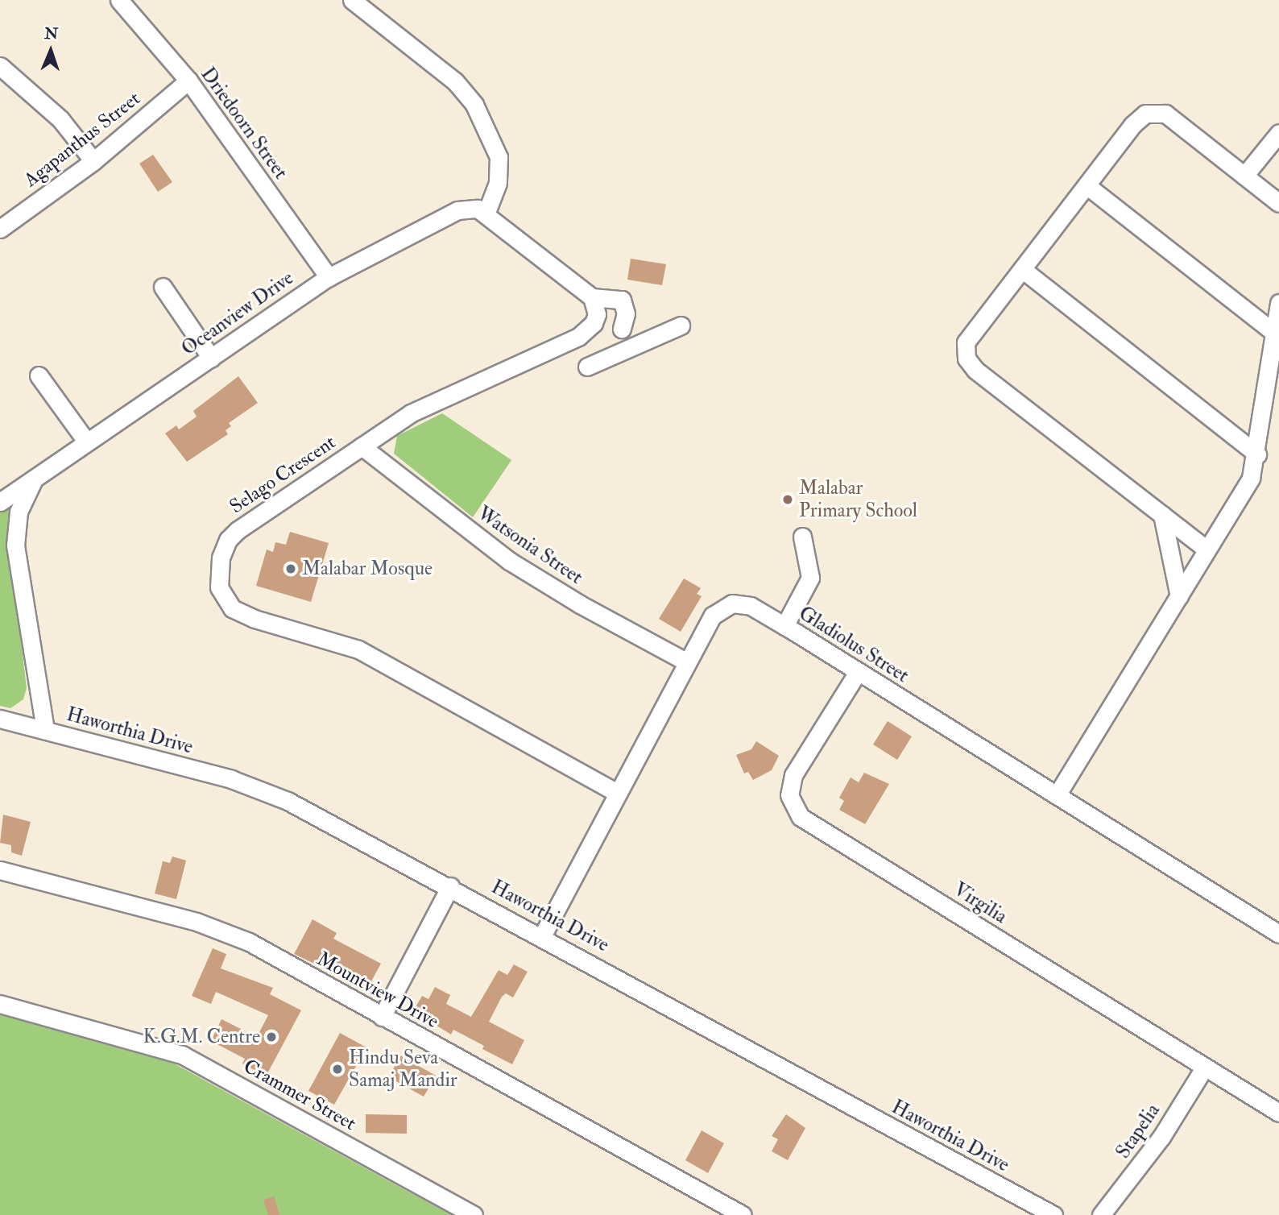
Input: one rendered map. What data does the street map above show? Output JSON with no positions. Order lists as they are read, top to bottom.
{
  "streets": {
    "street": [
      "Driedoorn Street",
      "Agapanthus Street",
      "Oceanview Drive",
      "Selago Crescent",
      "Watsonia Street",
      "Gladiolus Street",
      "Haworthia Drive",
      "Virgilia",
      "Mountview Drive",
      "Crammer Street",
      "Stapelia"
    ]
  },
  "crossings": [
    ["Driedoorn Street", "Agapanthus Street"],
    ["Driedoorn Street", "Oceanview Drive"],
    ["Oceanview Drive", "Haworthia Drive"],
    ["Selago Crescent", "Watsonia Street"],
    ["Selago Crescent", "Gladiolus Street"],
    ["Watsonia Street", "Gladiolus Street"],
    ["Gladiolus Street", "Haworthia Drive"],
    ["Gladiolus Street", "Virgilia"],
    ["Virgilia", "Stapelia"]
  ],
  "places": [
    "Malabar Primary School",
    "Malabar Mosque",
    "K.G.M. Centre",
    "Hindu Seva Samaj Mandir"
  ],
  "north": "top"
}
